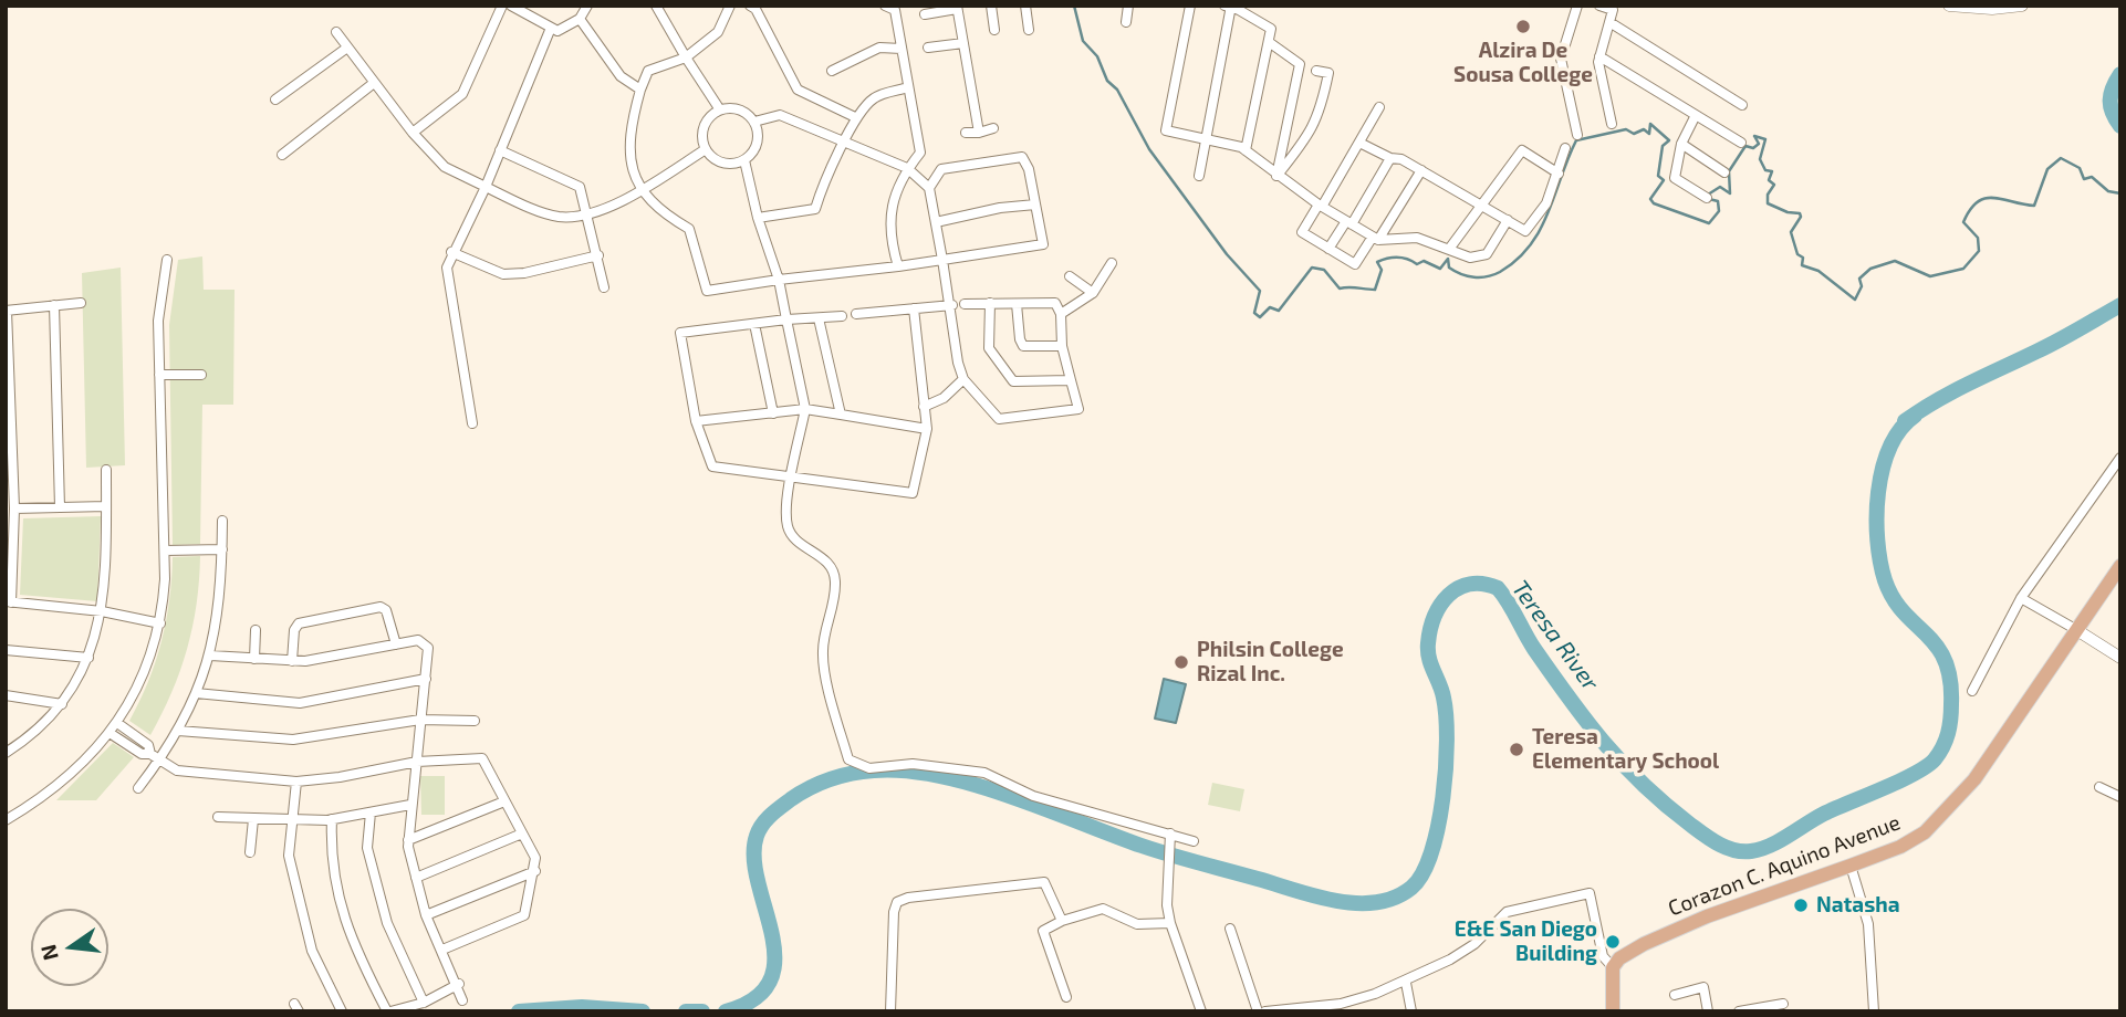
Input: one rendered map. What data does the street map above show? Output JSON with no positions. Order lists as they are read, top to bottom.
{
  "streets": {
    "main road": ["Corazon C. Aquino Avenue"]
  },
  "water": ["Teresa River"],
  "places": [
    "Alzira De Sousa College",
    "Philsin College Rizal Inc.",
    "Teresa Elementary School",
    "Natasha",
    "E&E San Diego Building"
  ],
  "north": "left"
}
